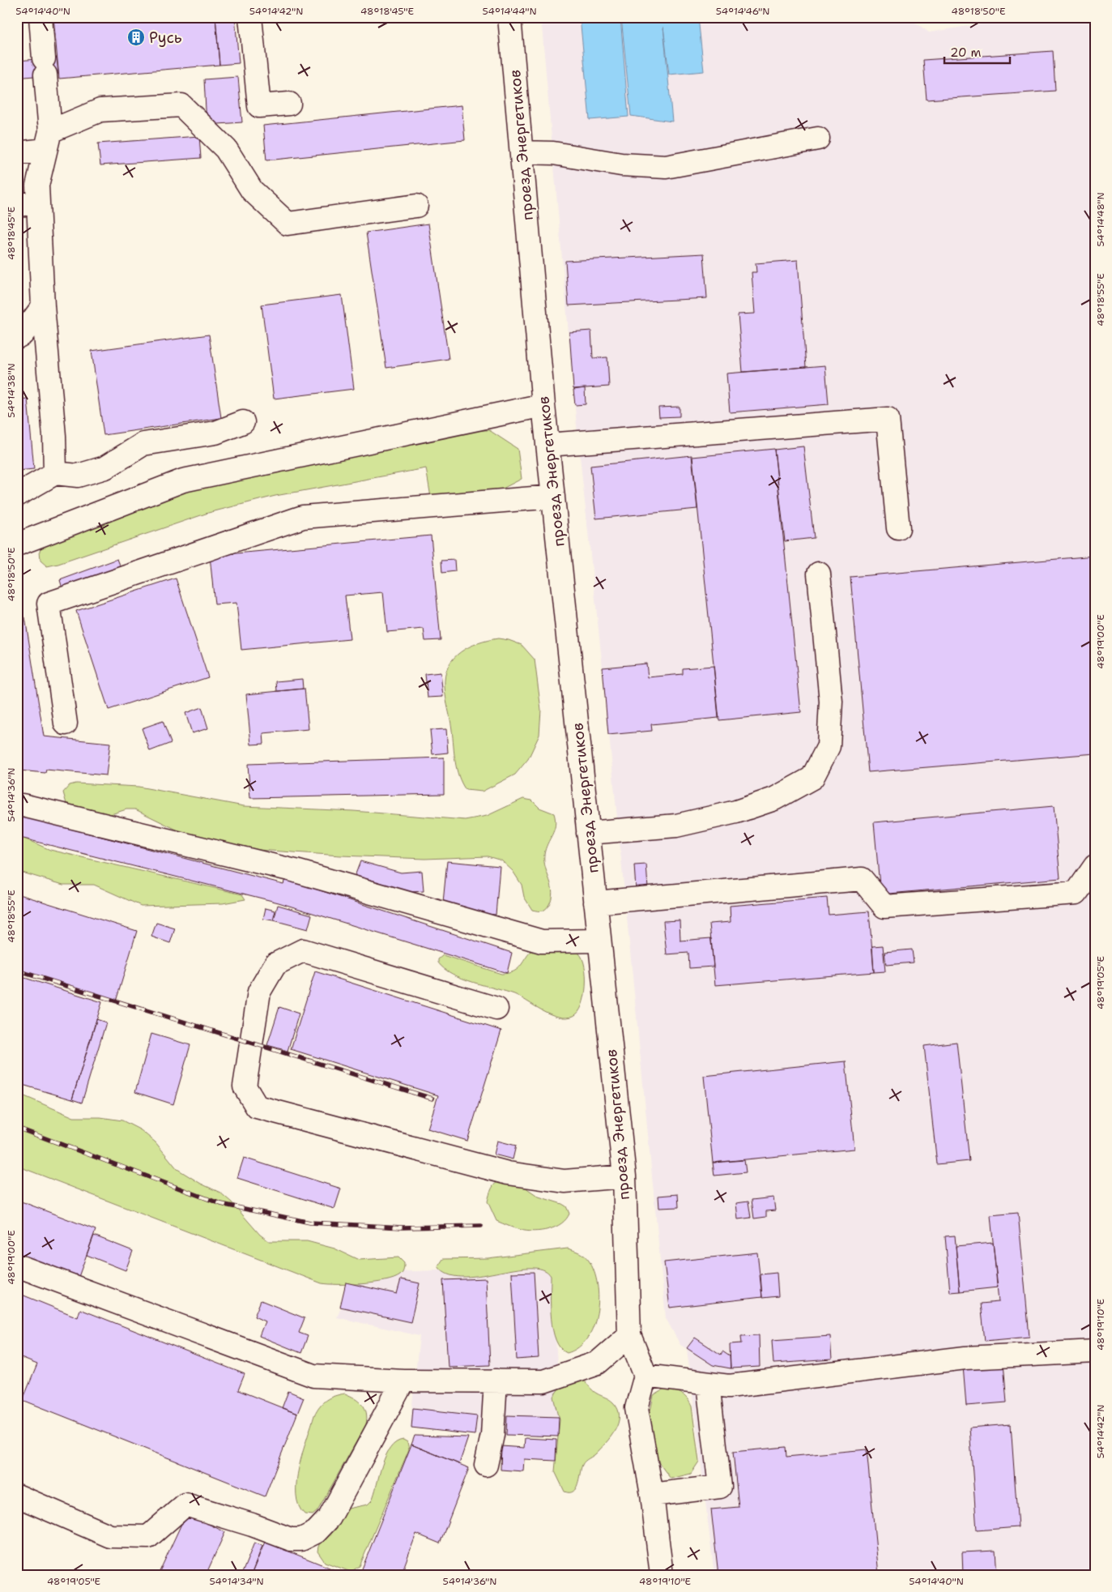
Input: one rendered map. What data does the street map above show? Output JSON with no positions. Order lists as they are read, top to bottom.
{
  "streets": {
    "street": ["проезд Энергетиков"]
  },
  "places": {
    "building": ["Русь"]
  },
  "scale_bar": "20 m",
  "coordinates": [
    "54°14'40\"N",
    "54°14'42\"N",
    "48°18'45\"E",
    "54°14'44\"N",
    "54°14'46\"N",
    "48°18'50\"E",
    "54°14'48\"N",
    "48°18'55\"E",
    "54°14'38\"N",
    "48°19'00\"E",
    "54°14'36\"N",
    "48°19'05\"E",
    "48°19'10\"E",
    "54°14'34\"N"
  ]
}
